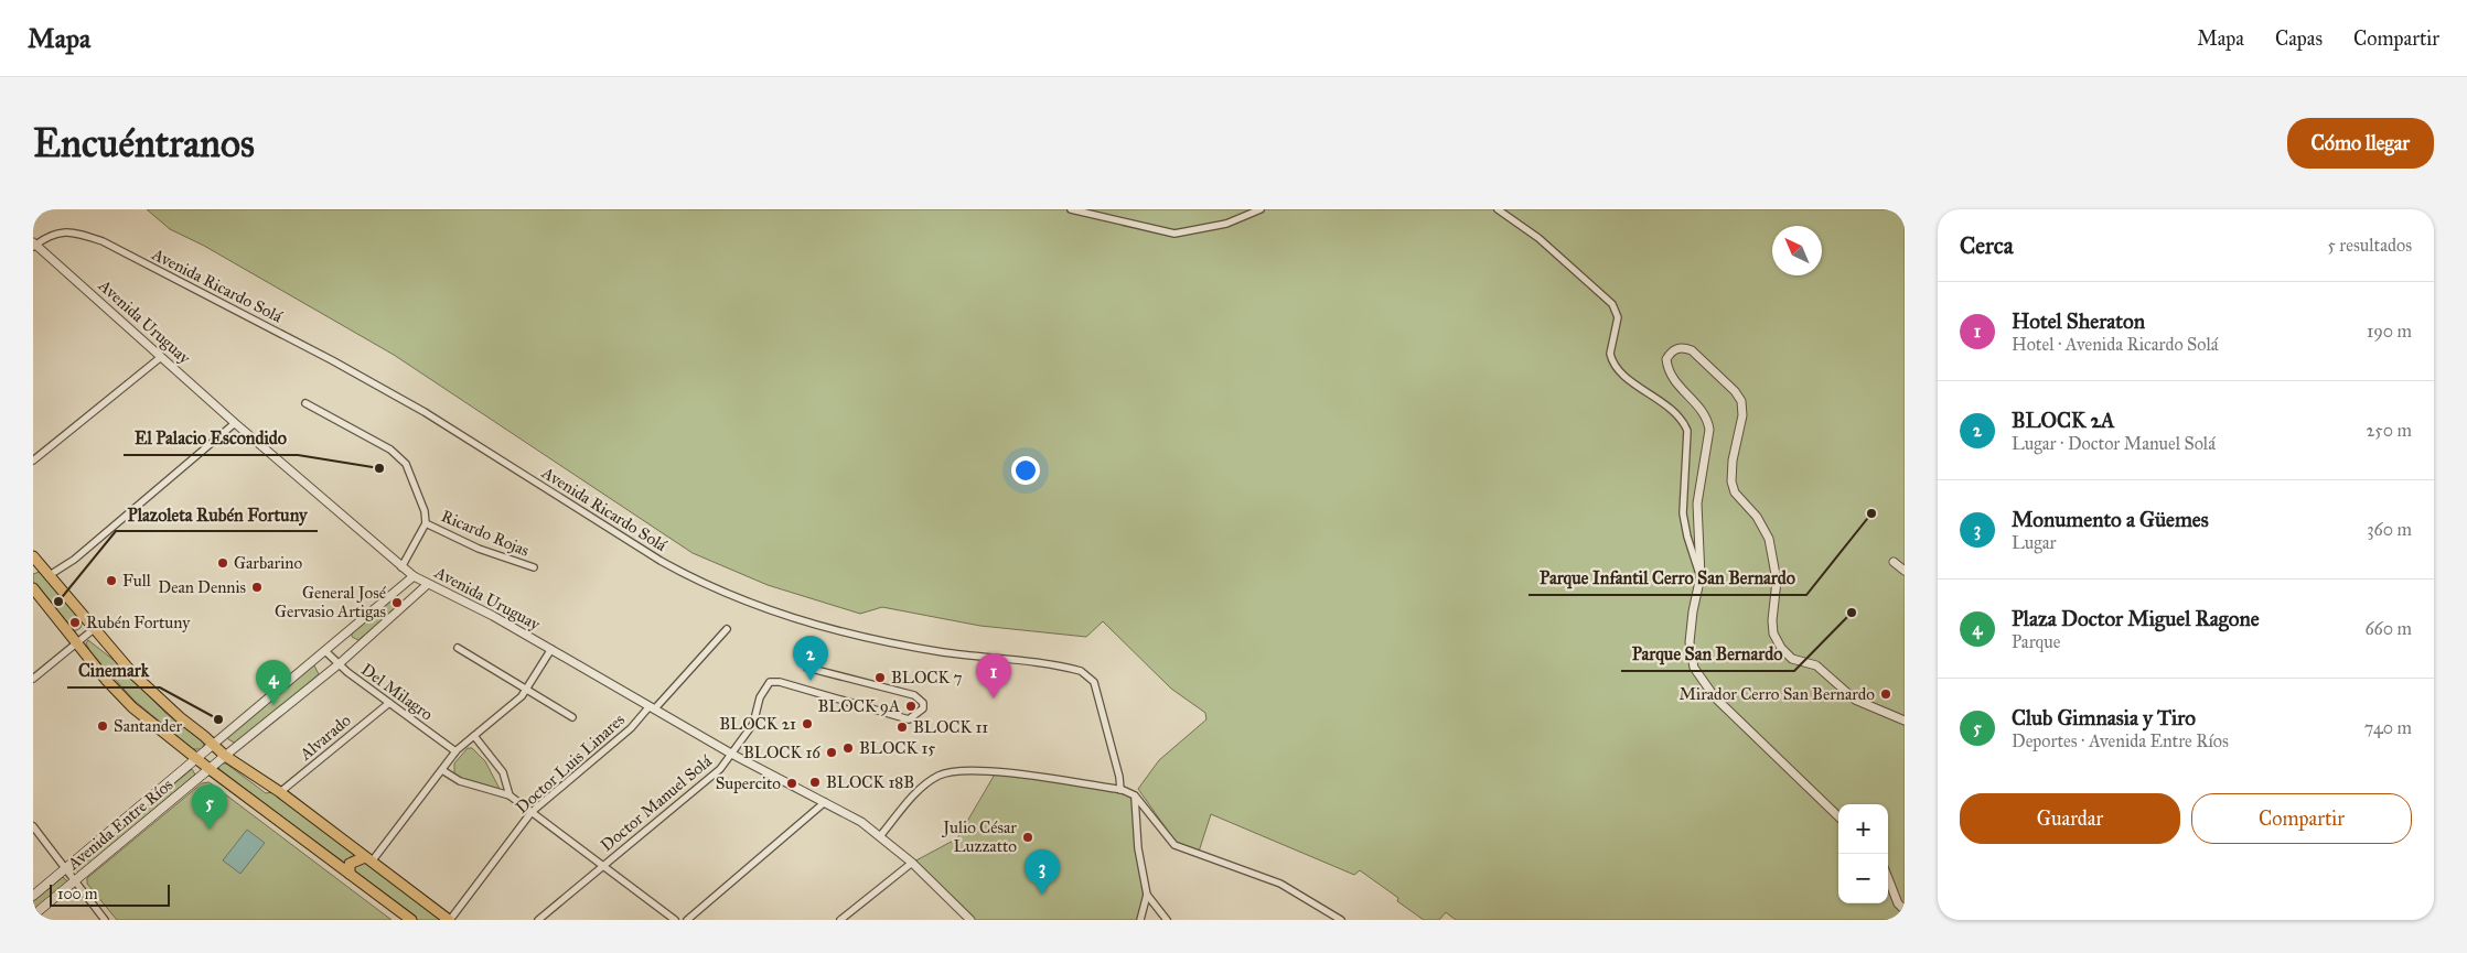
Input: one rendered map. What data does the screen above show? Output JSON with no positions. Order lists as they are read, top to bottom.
{
  "streets": {
    "main road": ["Avenida Entre Ríos"],
    "street": [
      "Avenida Ricardo Solá",
      "Avenida Uruguay",
      "Ricardo Rojas",
      "Del Milagro",
      "Alvarado",
      "Doctor Luis Linares",
      "Doctor Manuel Solá"
    ]
  },
  "crossings": [
    ["Avenida Ricardo Solá", "Avenida Uruguay"],
    ["Avenida Uruguay", "Doctor Luis Linares"],
    ["Avenida Uruguay", "Doctor Manuel Solá"],
    ["Del Milagro", "Alvarado"]
  ],
  "places": [
    "El Palacio Escondido",
    "Parque Infantil Cerro San Bernardo",
    "Garbarino",
    "Full",
    "Dean Dennis",
    "Plazoleta Rubén Fortuny",
    "General José Gervasio Artigas",
    "Parque San Bernardo",
    "Rubén Fortuny",
    "BLOCK 7",
    "Mirador Cerro San Bernardo",
    "BLOCK 9A",
    "Cinemark",
    "BLOCK 21",
    "Santander",
    "BLOCK 11",
    "BLOCK 15",
    "BLOCK 16",
    "BLOCK 18B",
    "Supercito",
    "Julio César Luzzatto"
  ],
  "scale_bar": "100 m",
  "north": "top left",
  "page": {
    "header": "Mapa",
    "nav": ["Mapa", "Capas", "Compartir"],
    "buttons": [
      "Cómo llegar",
      ["Guardar", "Compartir"]
    ],
    "title": "Encuéntranos",
    "heading": ["Cerca", "5 resultados"],
    "list": [
      {
        "mark": "1",
        "name": "Hotel Sheraton",
        "note": "Hotel · Avenida Ricardo Solá",
        "value": "190 m"
      },
      {
        "mark": "2",
        "name": "BLOCK 2A",
        "note": "Lugar · Doctor Manuel Solá",
        "value": "250 m"
      },
      {
        "mark": "3",
        "name": "Monumento a Güemes",
        "note": "Lugar",
        "value": "360 m"
      },
      {
        "mark": "4",
        "name": "Plaza Doctor Miguel Ragone",
        "note": "Parque",
        "value": "660 m"
      },
      {
        "mark": "5",
        "name": "Club Gimnasia y Tiro",
        "note": "Deportes · Avenida Entre Ríos",
        "value": "740 m"
      }
    ],
    "pins": [
      "2",
      "1",
      "4",
      "5",
      "3"
    ],
    "map_buttons": ["+", "−"],
    "scale": "100 m"
  }
}
